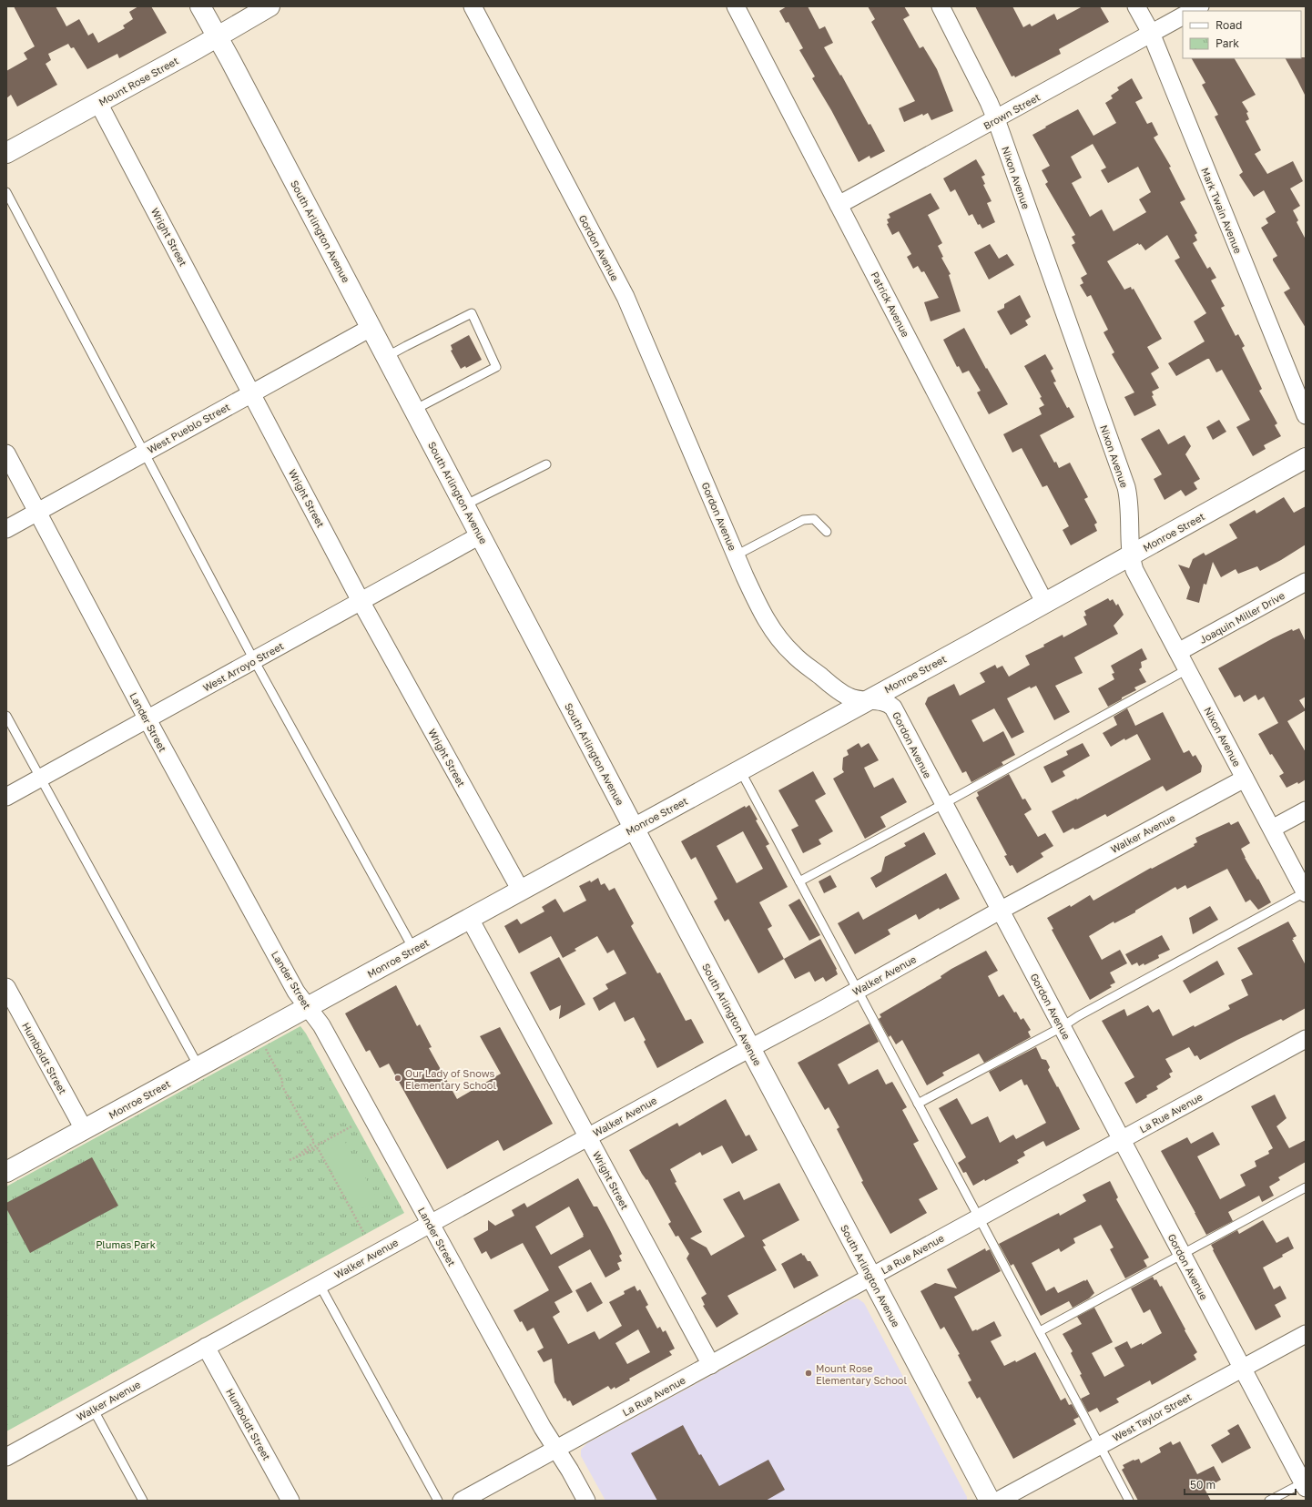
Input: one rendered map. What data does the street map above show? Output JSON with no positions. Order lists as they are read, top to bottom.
{
  "streets": {
    "street": [
      "Mount Rose Street",
      "Brown Street",
      "Nixon Avenue",
      "Mark Twain Avenue",
      "South Arlington Avenue",
      "Wright Street",
      "Gordon Avenue",
      "Patrick Avenue",
      "West Pueblo Street",
      "Monroe Street",
      "Joaquin Miller Drive",
      "West Arroyo Street",
      "Lander Street",
      "Walker Avenue",
      "Humboldt Street",
      "La Rue Avenue",
      "West Taylor Street"
    ]
  },
  "crossings": [
    ["Mount Rose Street", "South Arlington Avenue"],
    ["Mount Rose Street", "Wright Street"],
    ["Brown Street", "Nixon Avenue"],
    ["Brown Street", "Mark Twain Avenue"],
    ["Brown Street", "Patrick Avenue"],
    ["Nixon Avenue", "Monroe Street"],
    ["Nixon Avenue", "Joaquin Miller Drive"],
    ["Nixon Avenue", "Walker Avenue"],
    ["South Arlington Avenue", "West Pueblo Street"],
    ["South Arlington Avenue", "Monroe Street"],
    ["South Arlington Avenue", "West Arroyo Street"],
    ["South Arlington Avenue", "Walker Avenue"],
    ["South Arlington Avenue", "La Rue Avenue"],
    ["Wright Street", "West Pueblo Street"],
    ["Wright Street", "Monroe Street"],
    ["Wright Street", "West Arroyo Street"],
    ["Wright Street", "Walker Avenue"],
    ["Wright Street", "La Rue Avenue"],
    ["Gordon Avenue", "Monroe Street"],
    ["Gordon Avenue", "Walker Avenue"],
    ["Gordon Avenue", "La Rue Avenue"],
    ["Gordon Avenue", "West Taylor Street"],
    ["Patrick Avenue", "Monroe Street"],
    ["West Pueblo Street", "Lander Street"],
    ["Monroe Street", "Lander Street"],
    ["Monroe Street", "Humboldt Street"],
    ["West Arroyo Street", "Lander Street"],
    ["Lander Street", "Walker Avenue"],
    ["Lander Street", "La Rue Avenue"],
    ["Walker Avenue", "Humboldt Street"]
  ],
  "parks": ["Plumas Park"],
  "places": ["Our Lady of Snows Elementary School", "Mount Rose Elementary School"],
  "legend": ["Road", "Park"],
  "scale_bar": "50 m"
}
